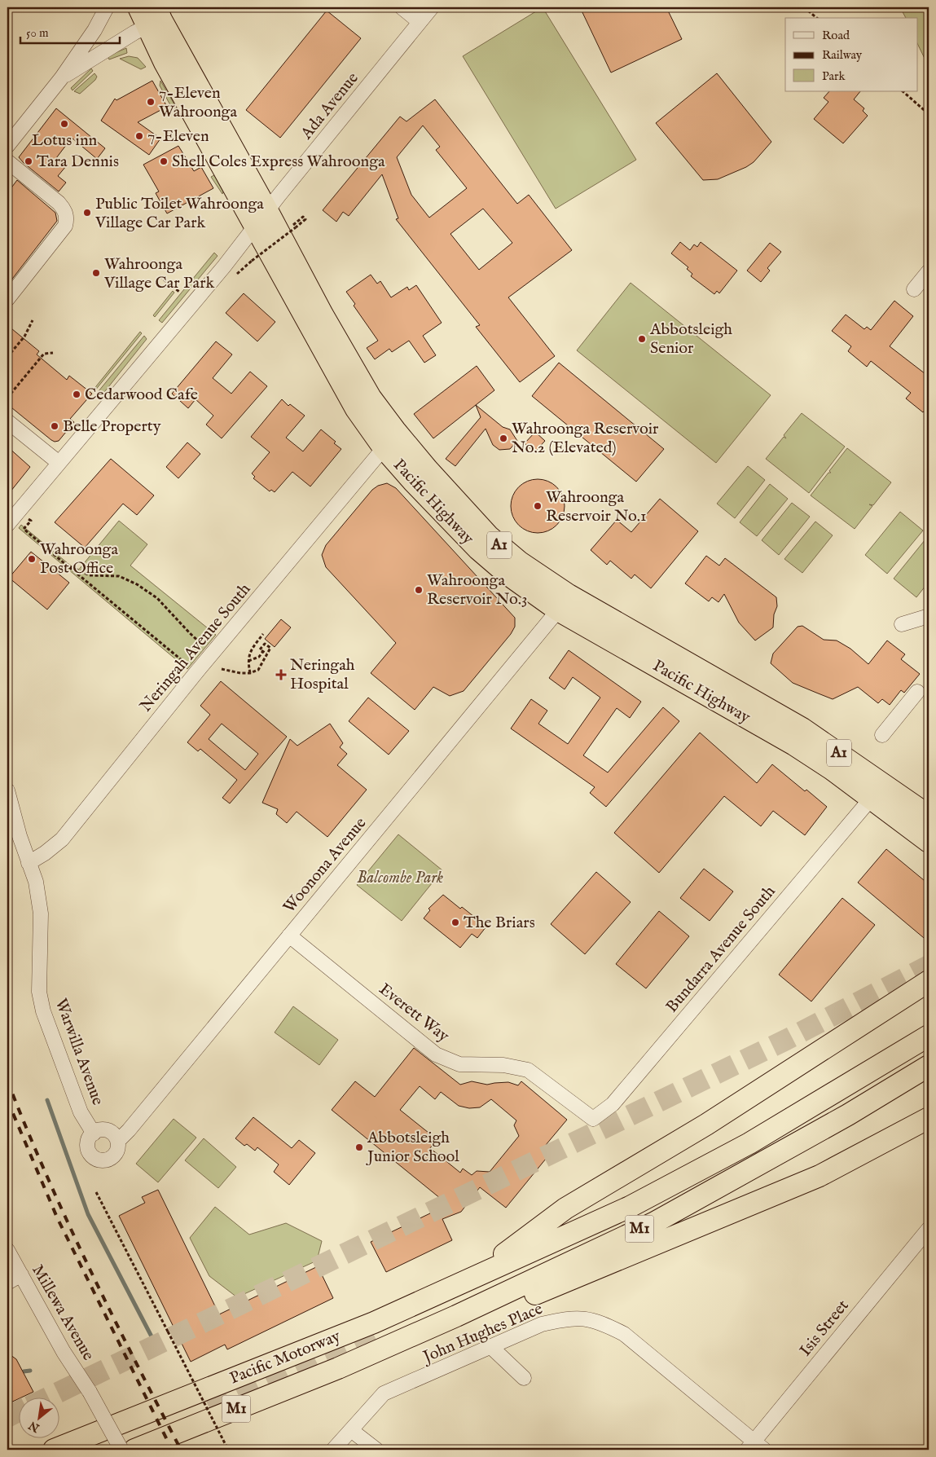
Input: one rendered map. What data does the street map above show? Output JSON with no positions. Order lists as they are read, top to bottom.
{
  "streets": {
    "highway": [
      "Pacific Highway",
      "A1",
      "M1",
      "Pacific Motorway"
    ],
    "street": [
      "Ada Avenue",
      "Neringah Avenue South",
      "Woonona Avenue",
      "Bundarra Avenue South",
      "Everett Way",
      "Warwilla Avenue",
      "Millewa Avenue",
      "Isis Street",
      "John Hughes Place"
    ]
  },
  "crossings": [
    ["Ada Avenue", "Pacific Highway"],
    ["Pacific Highway", "Neringah Avenue South"],
    ["Pacific Highway", "Woonona Avenue"],
    ["Pacific Highway", "Bundarra Avenue South"],
    ["Neringah Avenue South", "Warwilla Avenue"],
    ["Woonona Avenue", "Everett Way"],
    ["Woonona Avenue", "Warwilla Avenue"],
    ["Bundarra Avenue South", "Everett Way"],
    ["M1", "Pacific Motorway"],
    ["Isis Street", "John Hughes Place"]
  ],
  "parks": ["Balcombe Park"],
  "places": {
    "other": [
      "7-Eleven Wahroonga",
      "Lotus inn",
      "7-Eleven",
      "Tara Dennis",
      "Shell Coles Express Wahroonga",
      "Public Toilet Wahroonga Village Car Park",
      "Wahroonga Village Car Park",
      "Abbotsleigh Senior",
      "Cedarwood Cafe",
      "Belle Property",
      "Wahroonga Reservoir No.2 (Elevated)",
      "Wahroonga Reservoir No.1",
      "Wahroonga Post Office",
      "Wahroonga Reservoir No.3",
      "The Briars",
      "Abbotsleigh Junior School"
    ],
    "health": ["Neringah Hospital"]
  },
  "legend": ["Road", "Railway", "Park"],
  "scale_bar": "50 m",
  "north": "bottom left"
}
